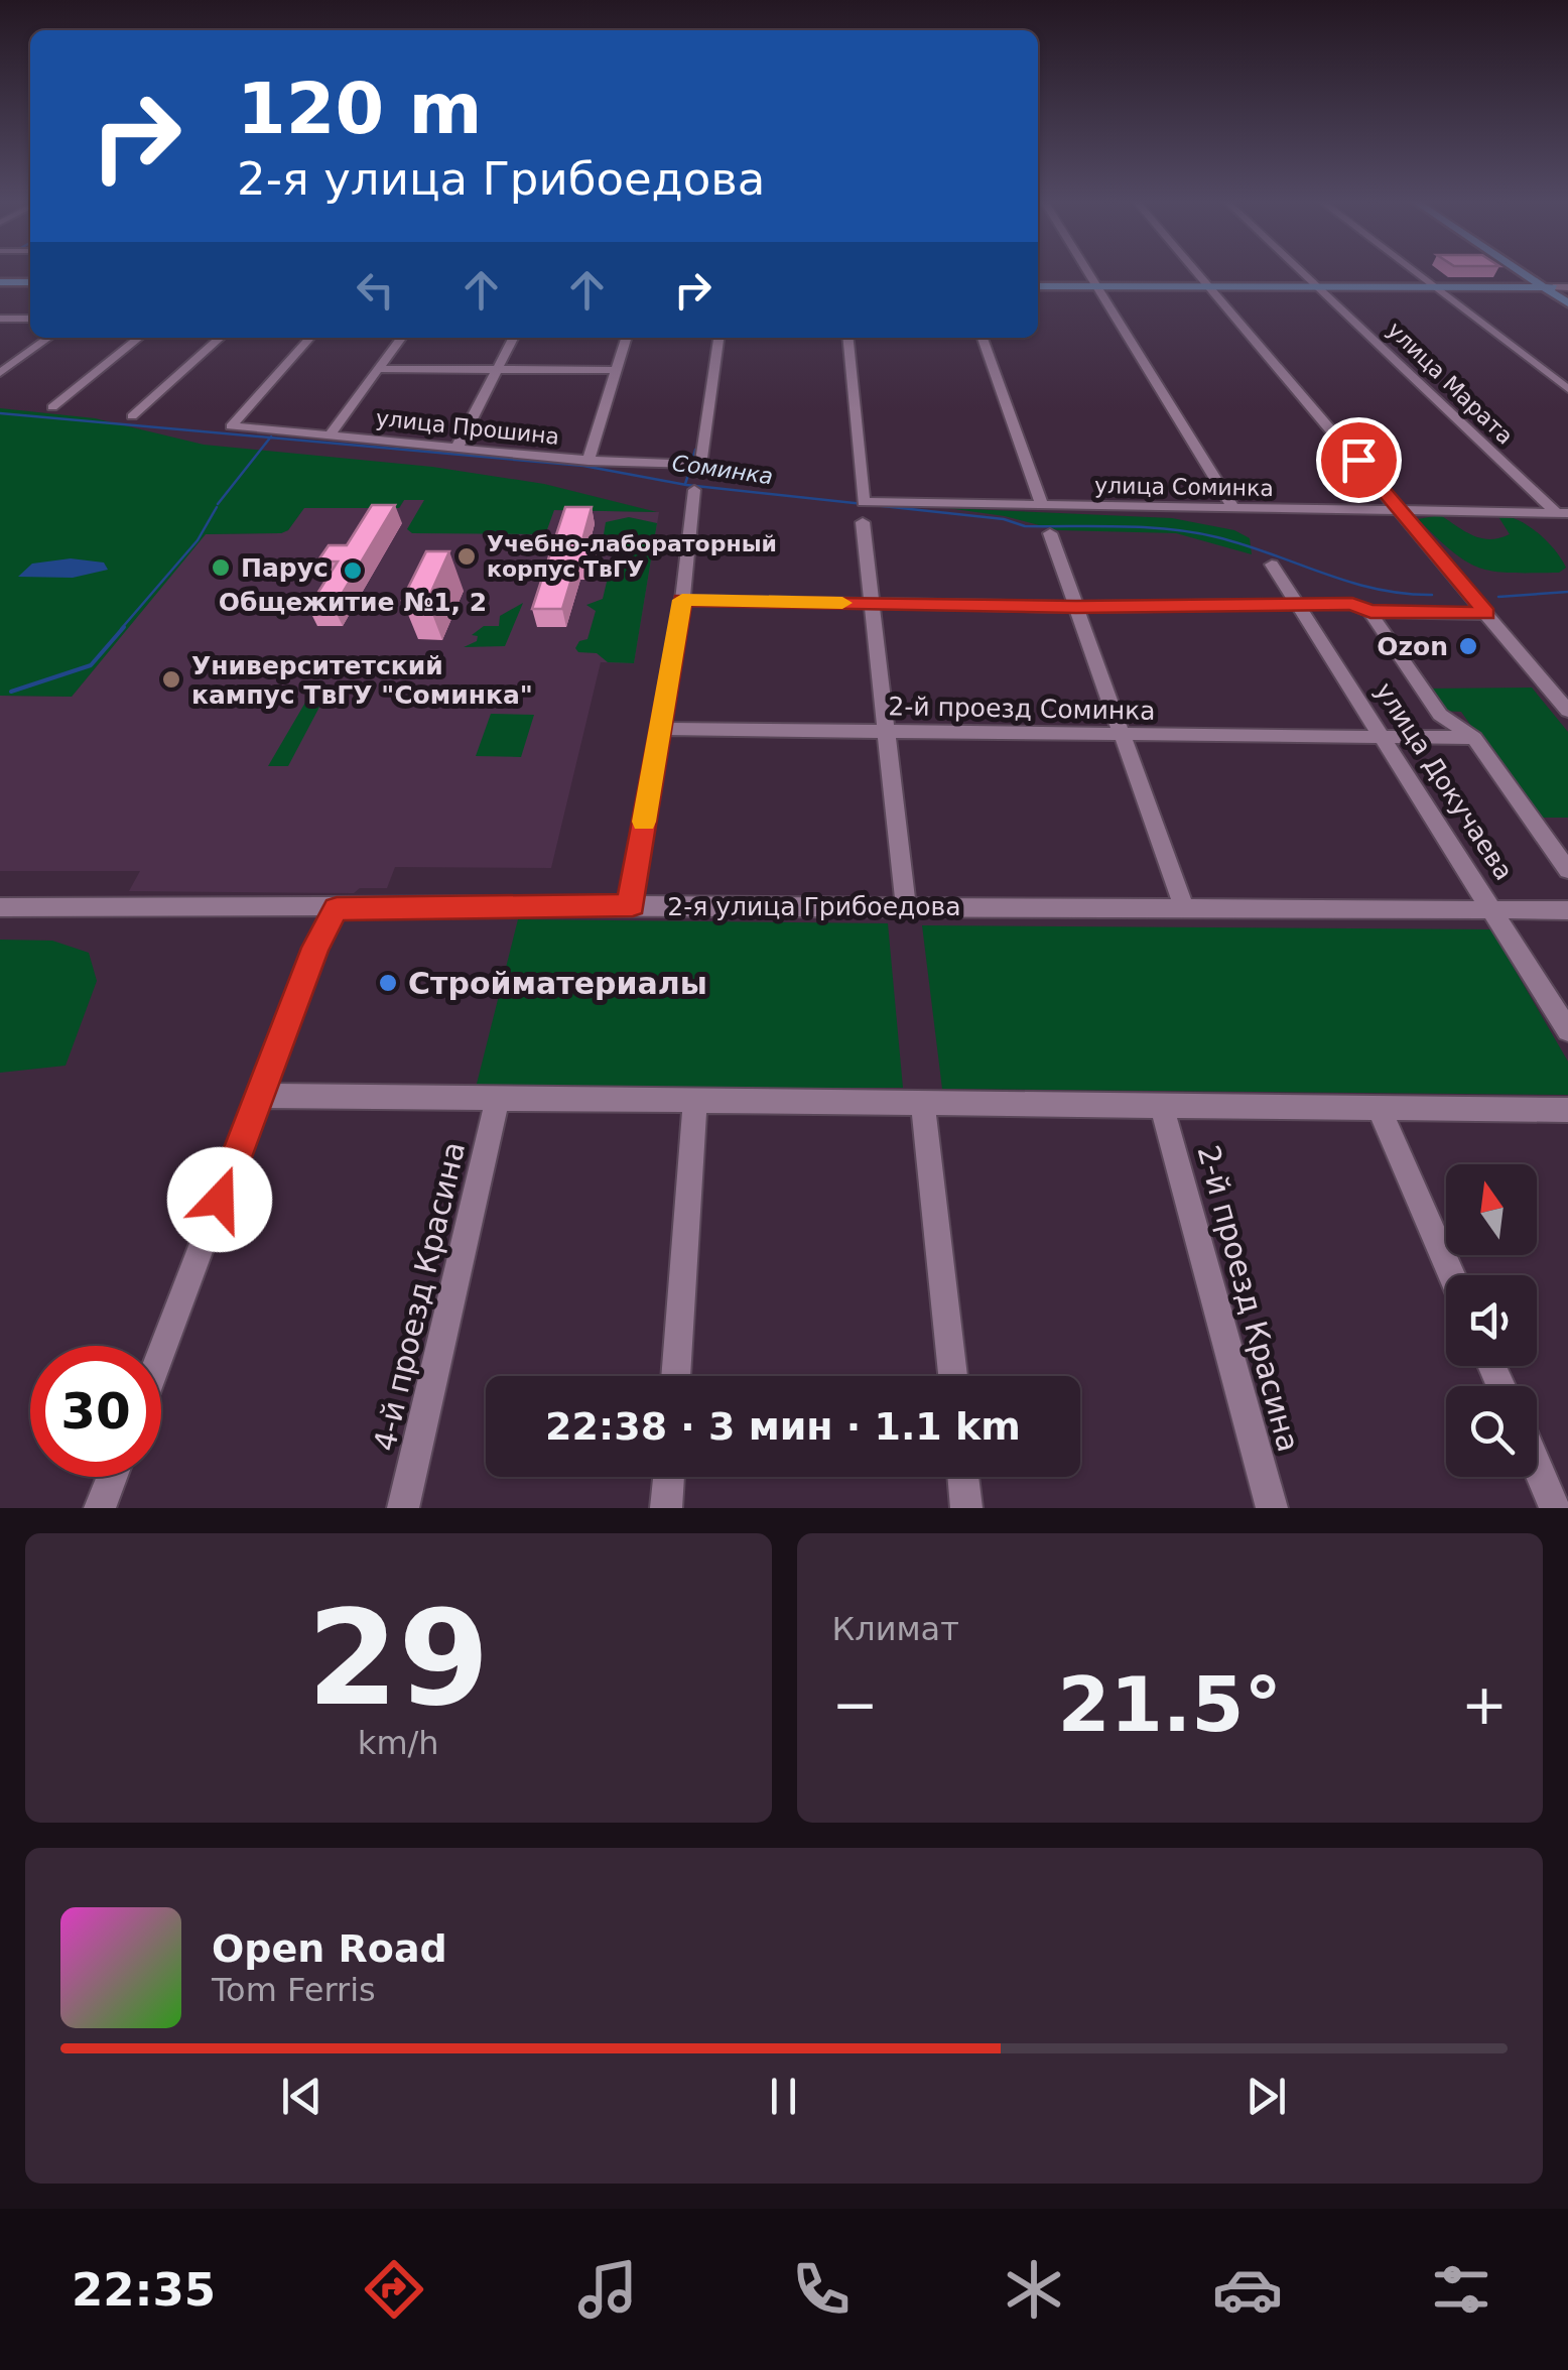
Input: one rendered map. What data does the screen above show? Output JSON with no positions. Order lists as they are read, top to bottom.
{
  "streets": {
    "street": [
      "улица Марата",
      "улица Прошина",
      "улица Соминка",
      "2-й проезд Соминка",
      "улица Докучаева",
      "2-я улица Грибоедова",
      "4-й проезд Красина",
      "2-й проезд Красина"
    ]
  },
  "crossings": [
    ["улица Марата", "улица Соминка"],
    ["2-й проезд Соминка", "улица Докучаева"],
    ["улица Докучаева", "2-я улица Грибоедова"]
  ],
  "water": ["Соминка"],
  "places": [
    "Учебно-лабораторный корпус ТвГУ",
    "Парус",
    "Общежитие №1, 2",
    "Ozon",
    "Университетский кампус ТвГУ \"Соминка\"",
    "Стройматериалы"
  ],
  "north": "top",
  "page": {
    "turn": ["120 m", "2-я улица Грибоедова"],
    "limit": "30",
    "trip": "22:38 · 3 мин · 1.1 km",
    "tile": [
      ["29", "km/h"],
      "Климат"
    ],
    "heat": ["−", "21.5°", "+"],
    "song": ["Open Road", "Tom Ferris"],
    "tabs": "22:35"
  }
}
